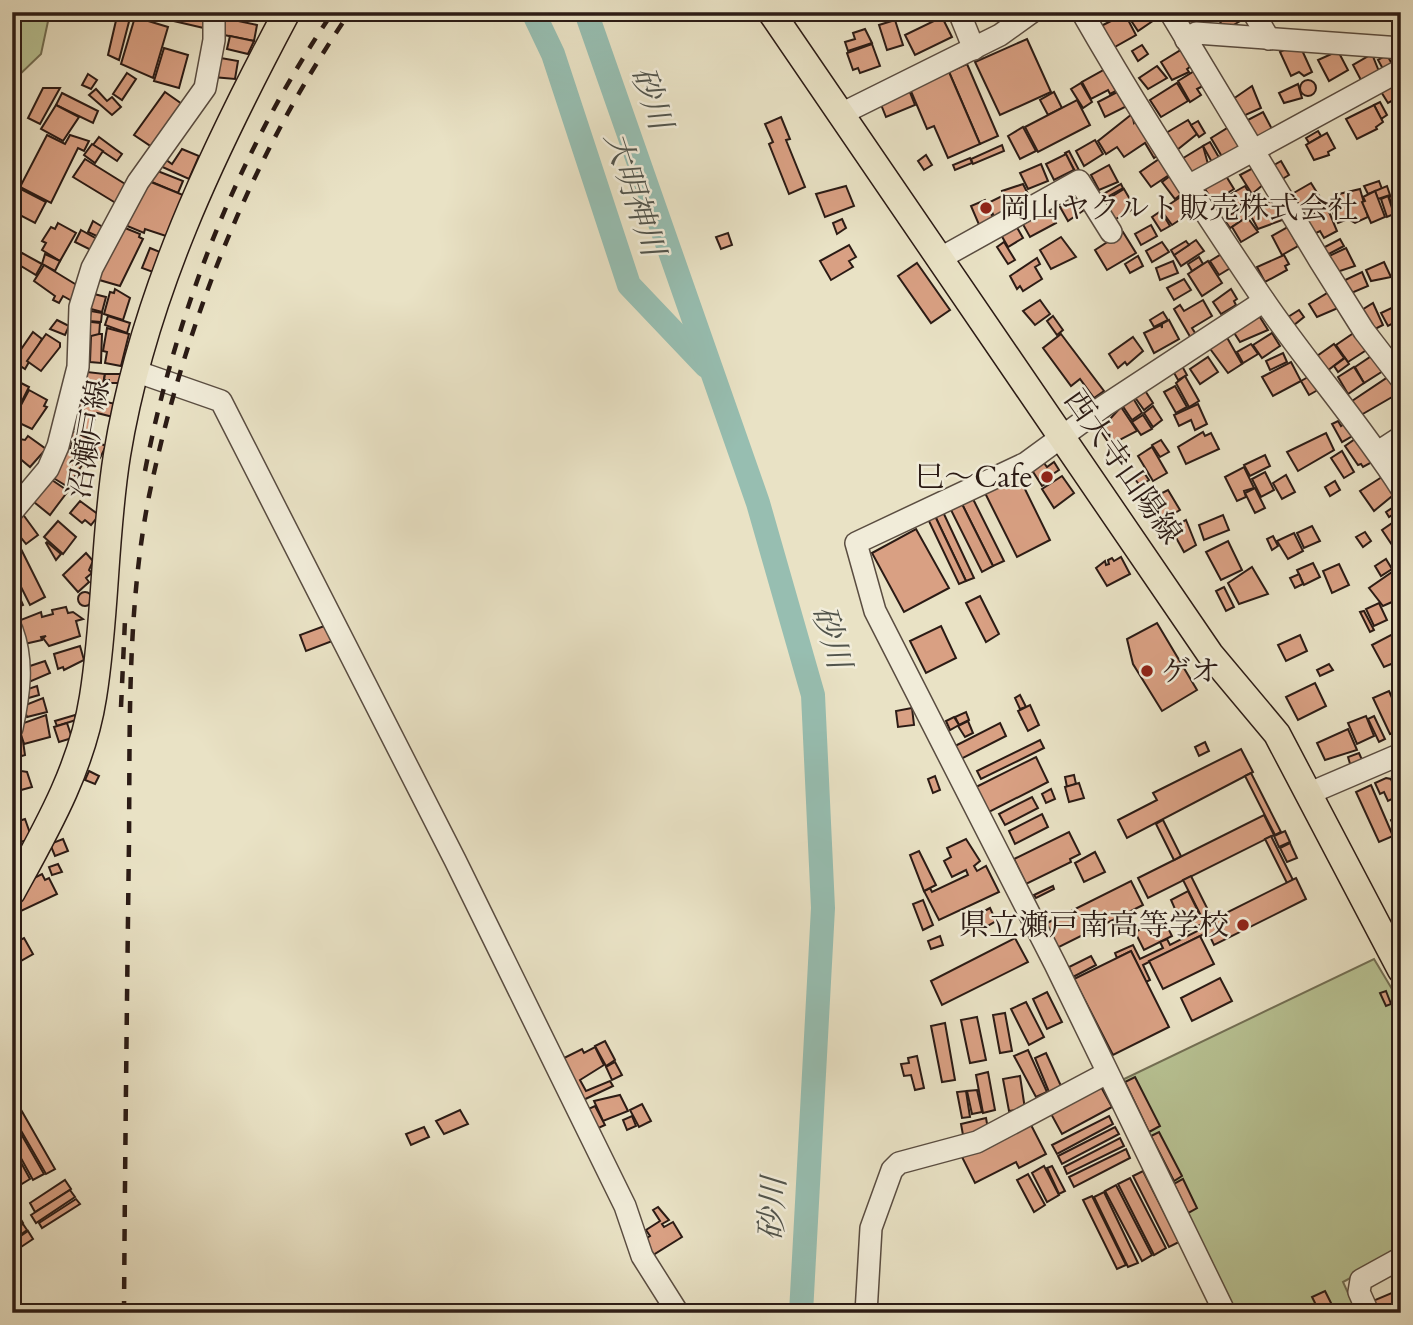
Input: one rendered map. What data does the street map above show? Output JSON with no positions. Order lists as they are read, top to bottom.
{
  "streets": {
    "main road": ["沼瀬戸線", "西大寺山陽線"]
  },
  "water": ["砂川", "大明神川"],
  "places": [
    "岡山ヤクルト販売株式会社",
    "巳～Cafe",
    "ゲオ",
    "県立瀬戸南高等学校"
  ]
}
